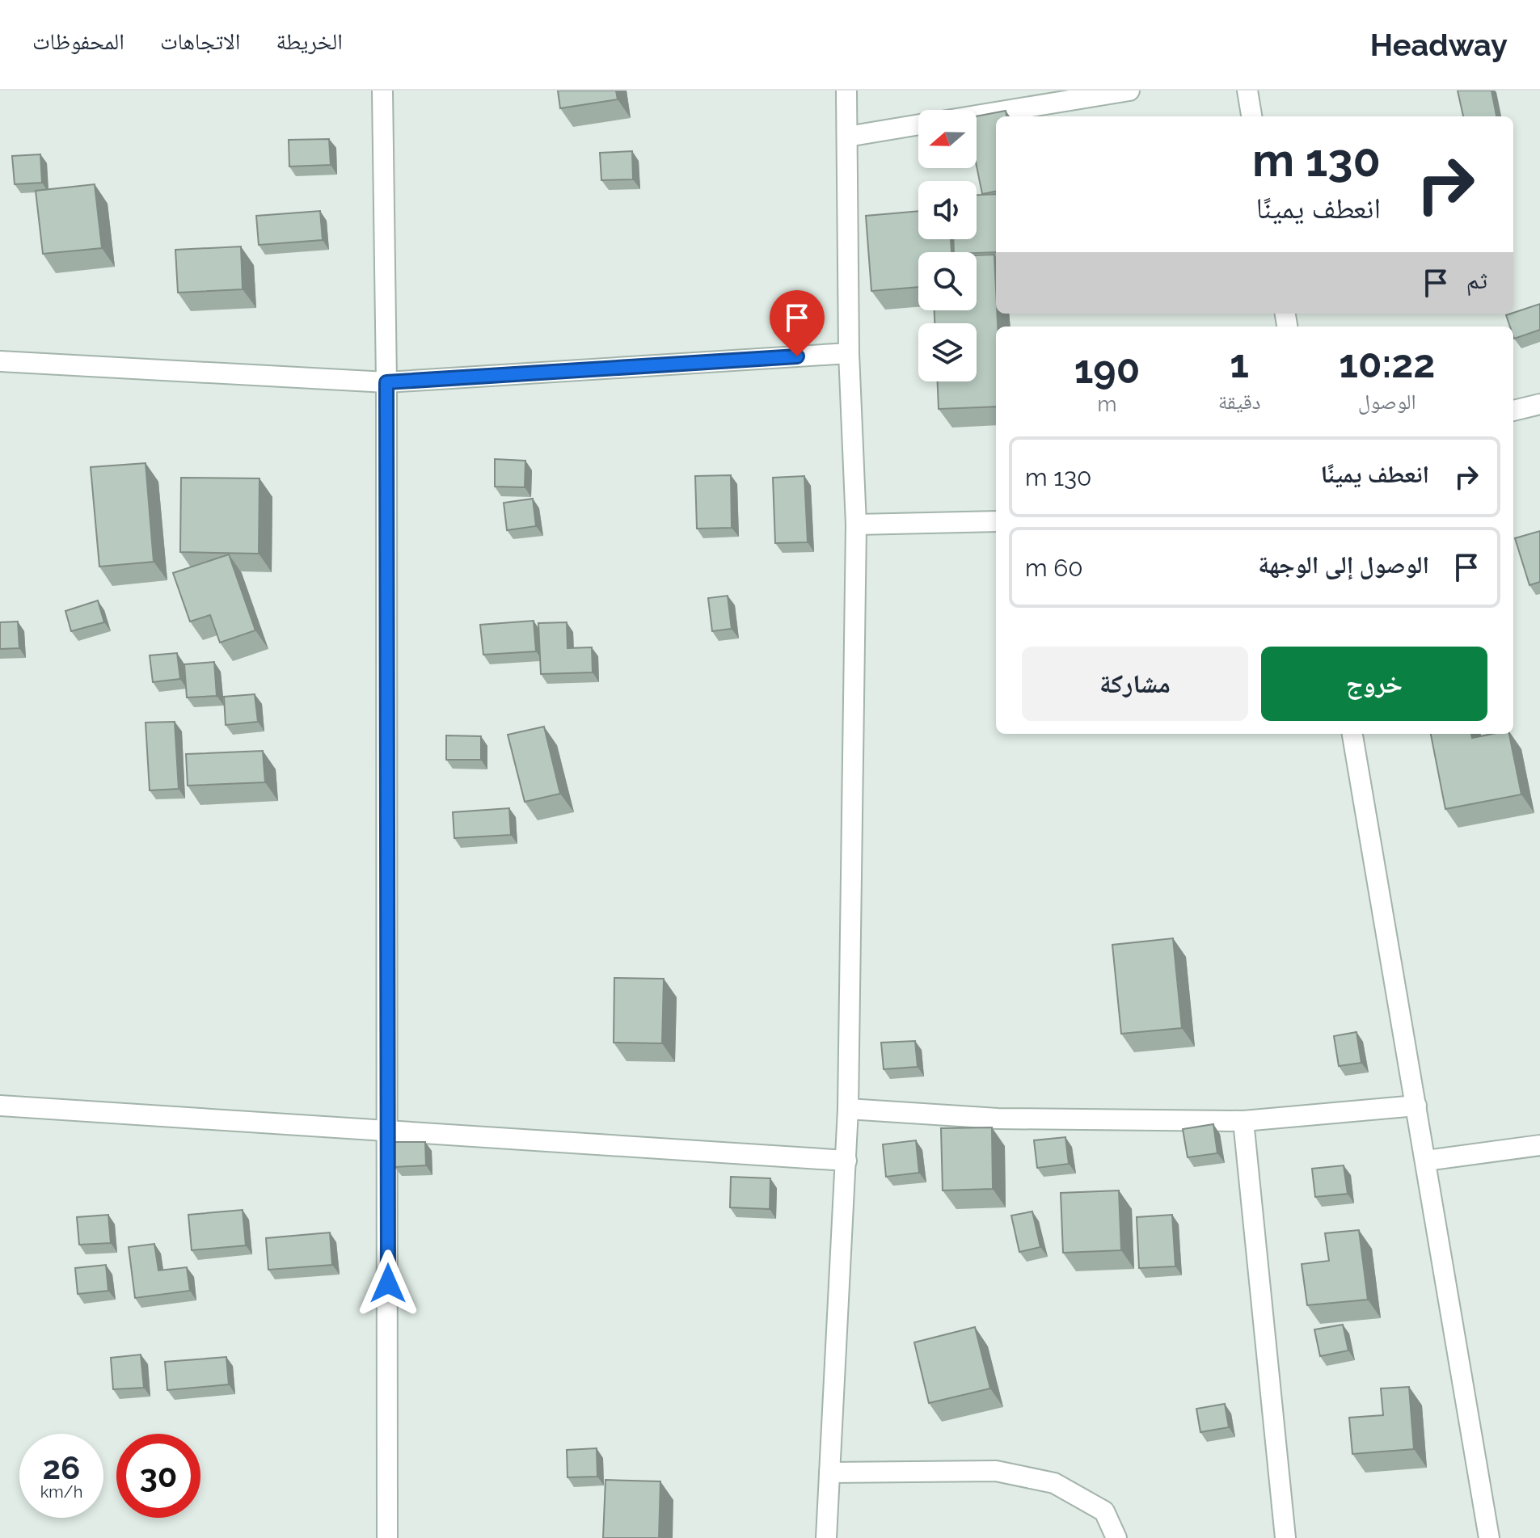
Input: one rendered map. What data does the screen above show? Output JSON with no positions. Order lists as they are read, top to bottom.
{
  "north": "left",
  "page": {
    "header": "Headway",
    "nav": ["الخريطة", "الاتجاهات", "المحفوظات"],
    "turn": ["130 m", "انعطف يمينًا"],
    "then": "ثم",
    "eta": [
      "10:22",
      "الوصول",
      "1",
      "دقيقة",
      "190",
      "m"
    ],
    "list": [
      {
        "name": "انعطف يمينًا",
        "value": "130 m"
      },
      {
        "name": "الوصول إلى الوجهة",
        "value": "60 m"
      }
    ],
    "buttons": ["خروج", "مشاركة"],
    "speed": "26 km/h",
    "limit": "30"
  }
}
